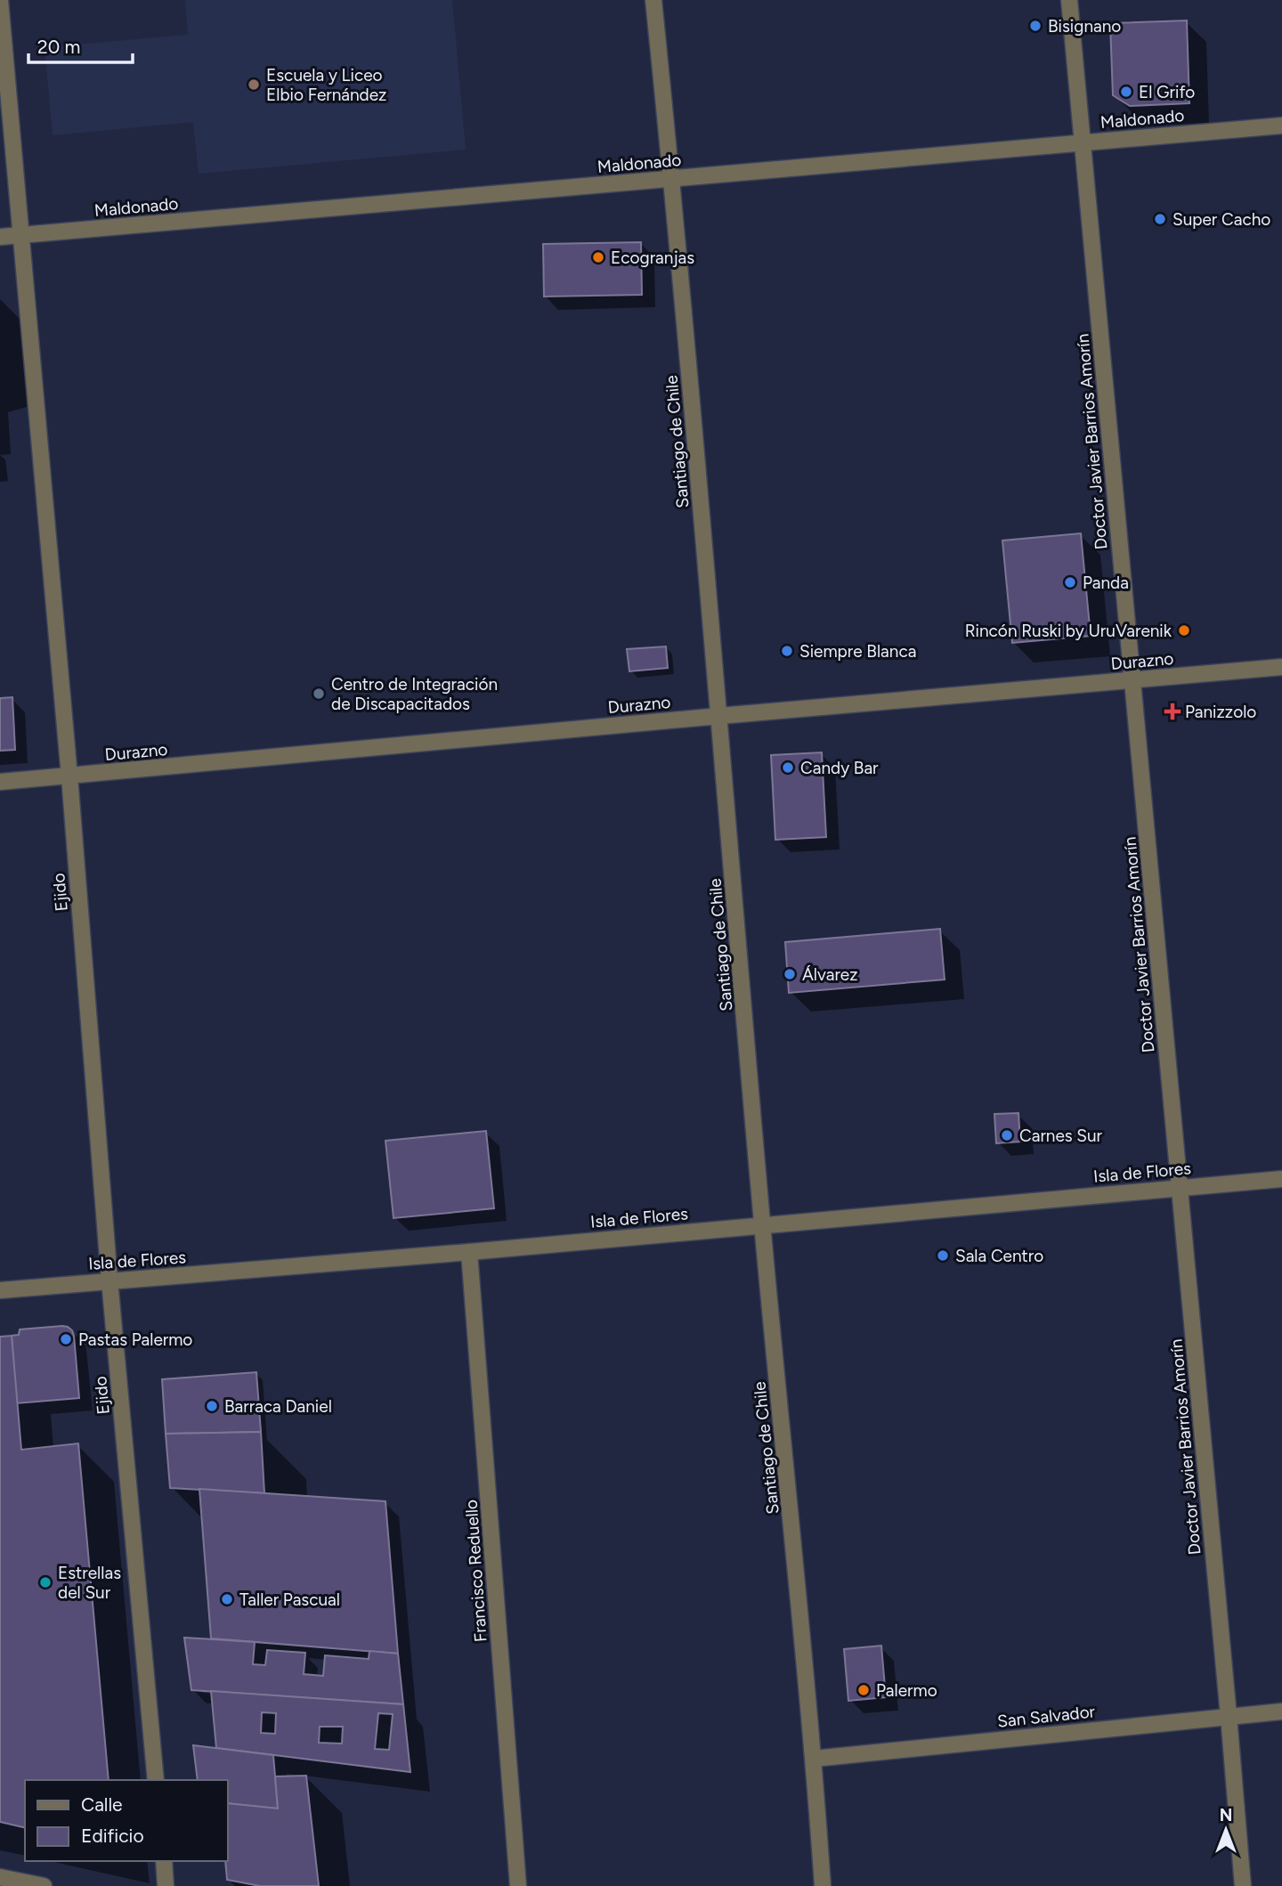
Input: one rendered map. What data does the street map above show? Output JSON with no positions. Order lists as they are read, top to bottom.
{
  "streets": {
    "street": [
      "Maldonado",
      "Santiago de Chile",
      "Doctor Javier Barrios Amorín",
      "Durazno",
      "Ejido",
      "Isla de Flores",
      "Francisco Reduello",
      "San Salvador"
    ]
  },
  "crossings": [
    ["Maldonado", "Santiago de Chile"],
    ["Maldonado", "Doctor Javier Barrios Amorín"],
    ["Maldonado", "Ejido"],
    ["Santiago de Chile", "Durazno"],
    ["Santiago de Chile", "Isla de Flores"],
    ["Santiago de Chile", "San Salvador"],
    ["Doctor Javier Barrios Amorín", "Durazno"],
    ["Doctor Javier Barrios Amorín", "Isla de Flores"],
    ["Doctor Javier Barrios Amorín", "San Salvador"],
    ["Durazno", "Ejido"],
    ["Ejido", "Isla de Flores"],
    ["Isla de Flores", "Francisco Reduello"]
  ],
  "places": {
    "other": [
      "Bisignano",
      "Escuela y Liceo Elbio Fernández",
      "El Grifo",
      "Super Cacho",
      "Ecogranjas",
      "Panda",
      "Rincón Ruski by UruVarenik",
      "Siempre Blanca",
      "Centro de Integración de Discapacitados",
      "Candy Bar",
      "Álvarez",
      "Carnes Sur",
      "Sala Centro",
      "Pastas Palermo",
      "Barraca Daniel",
      "Estrellas del Sur",
      "Taller Pascual",
      "Palermo"
    ],
    "health": ["Panizzolo"]
  },
  "legend": ["Calle", "Edificio"],
  "scale_bar": "20 m",
  "north": "top"
}
